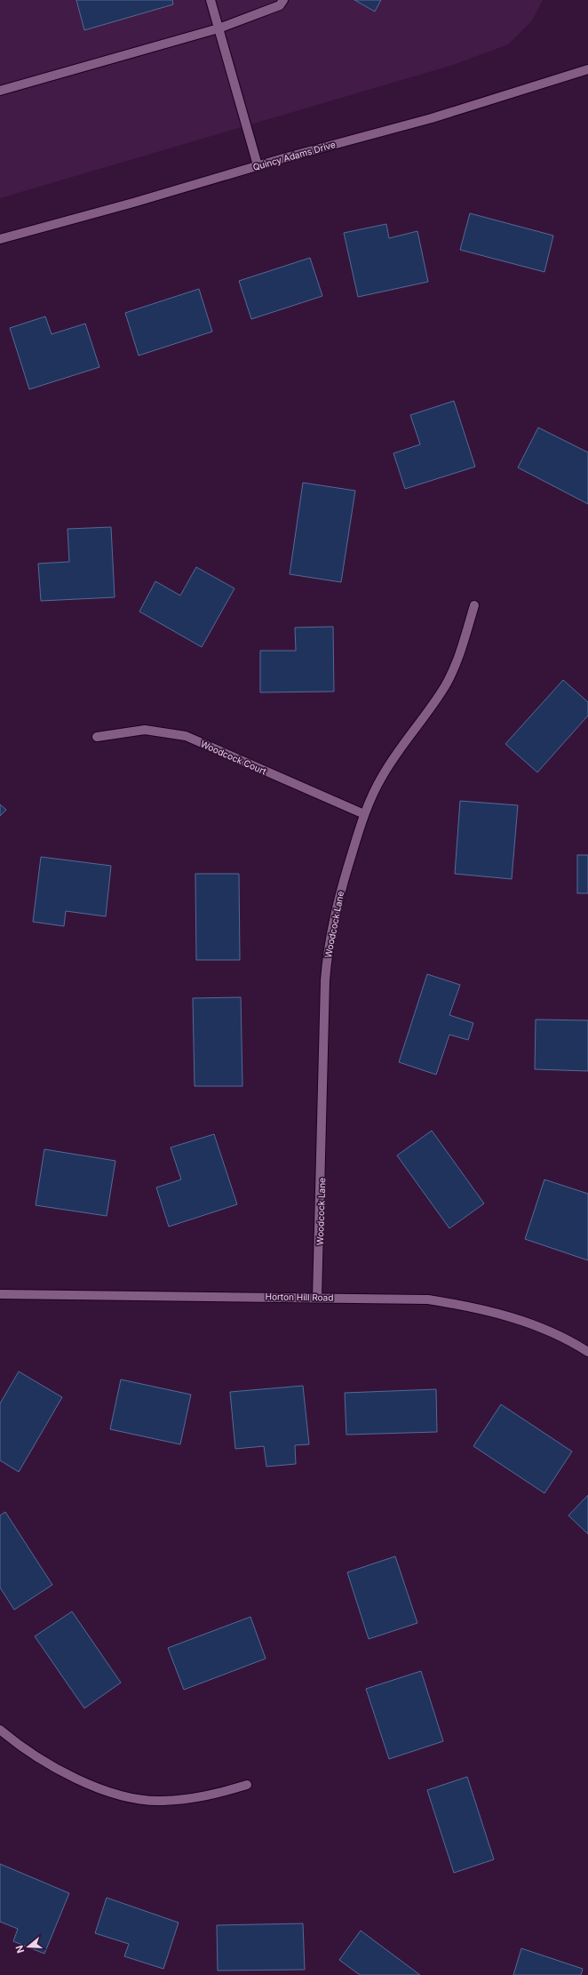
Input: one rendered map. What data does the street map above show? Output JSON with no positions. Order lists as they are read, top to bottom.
{
  "streets": {
    "street": [
      "Quincy Adams Drive",
      "Woodcock Court",
      "Woodcock Lane",
      "Horton Hill Road"
    ]
  },
  "crossings": [
    ["Woodcock Court", "Woodcock Lane"],
    ["Woodcock Lane", "Horton Hill Road"]
  ],
  "north": "left"
}
